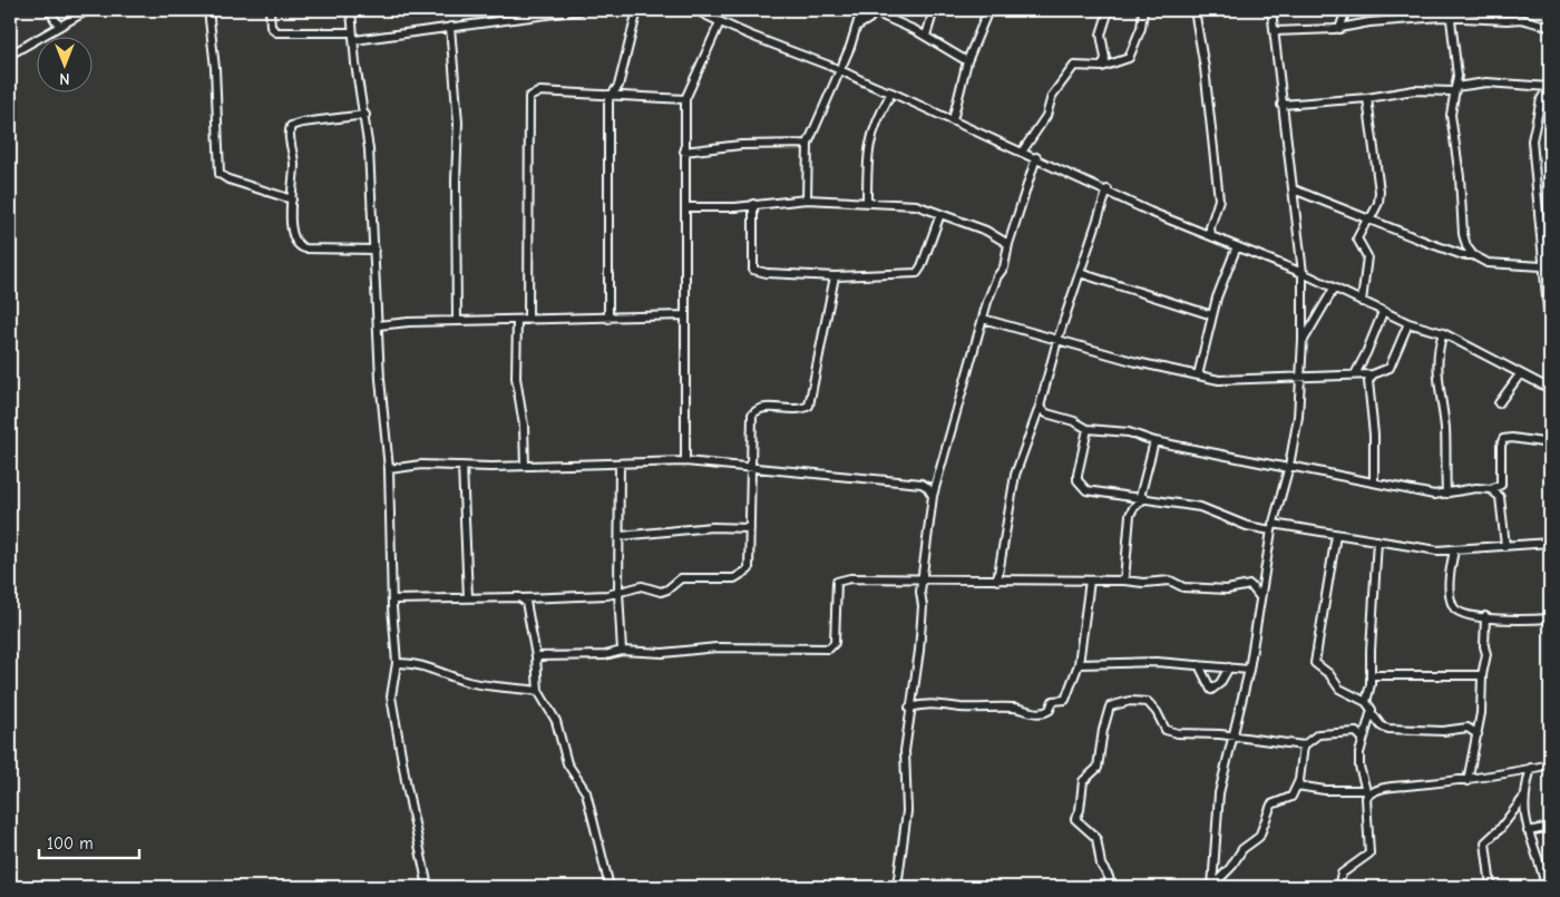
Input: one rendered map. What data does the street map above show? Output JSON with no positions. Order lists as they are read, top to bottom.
{
  "scale_bar": "100 m",
  "north": "bottom"
}
